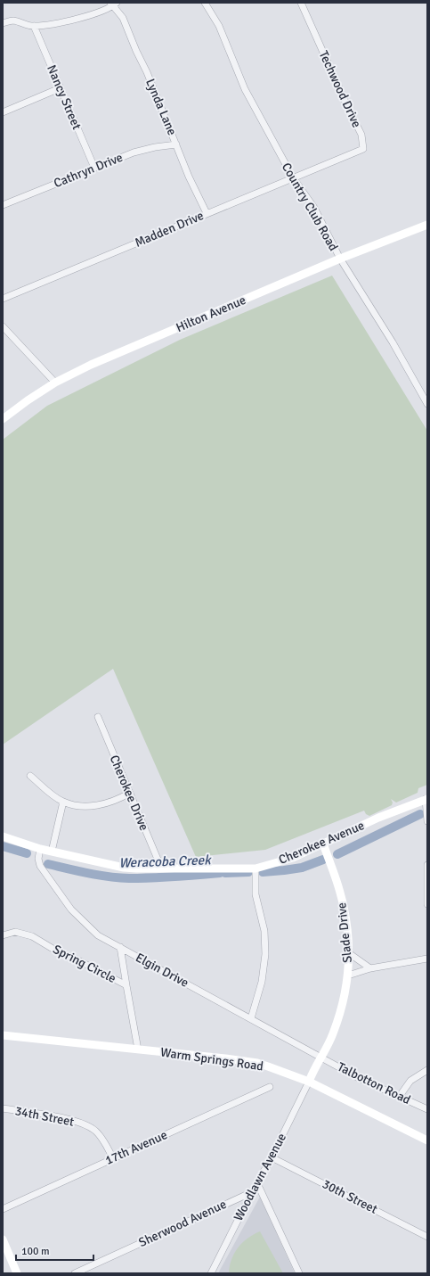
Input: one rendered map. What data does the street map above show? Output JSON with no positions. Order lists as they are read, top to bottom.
{
  "streets": {
    "street": [
      "Techwood Drive",
      "Nancy Street",
      "Lynda Lane",
      "Cathryn Drive",
      "Country Club Road",
      "Madden Drive",
      "Hilton Avenue",
      "Cherokee Drive",
      "Cherokee Avenue",
      "Slade Drive",
      "Spring Circle",
      "Elgin Drive",
      "Warm Springs Road",
      "Talbotton Road",
      "34th Street",
      "17th Avenue",
      "Woodlawn Avenue",
      "30th Street",
      "Sherwood Avenue"
    ]
  },
  "crossings": [
    ["Techwood Drive", "Madden Drive"],
    ["Nancy Street", "Cathryn Drive"],
    ["Lynda Lane", "Cathryn Drive"],
    ["Lynda Lane", "Madden Drive"],
    ["Country Club Road", "Madden Drive"],
    ["Country Club Road", "Hilton Avenue"],
    ["Cherokee Drive", "Cherokee Avenue"],
    ["Cherokee Avenue", "Slade Drive"],
    ["Cherokee Avenue", "Elgin Drive"],
    ["Slade Drive", "Elgin Drive"],
    ["Slade Drive", "Warm Springs Road"],
    ["Slade Drive", "Talbotton Road"],
    ["Slade Drive", "Woodlawn Avenue"],
    ["Spring Circle", "Warm Springs Road"],
    ["Elgin Drive", "Talbotton Road"],
    ["Warm Springs Road", "Woodlawn Avenue"],
    ["34th Street", "17th Avenue"],
    ["Woodlawn Avenue", "30th Street"],
    ["Woodlawn Avenue", "Sherwood Avenue"]
  ],
  "water": ["Weracoba Creek"],
  "scale_bar": "100 m"
}
